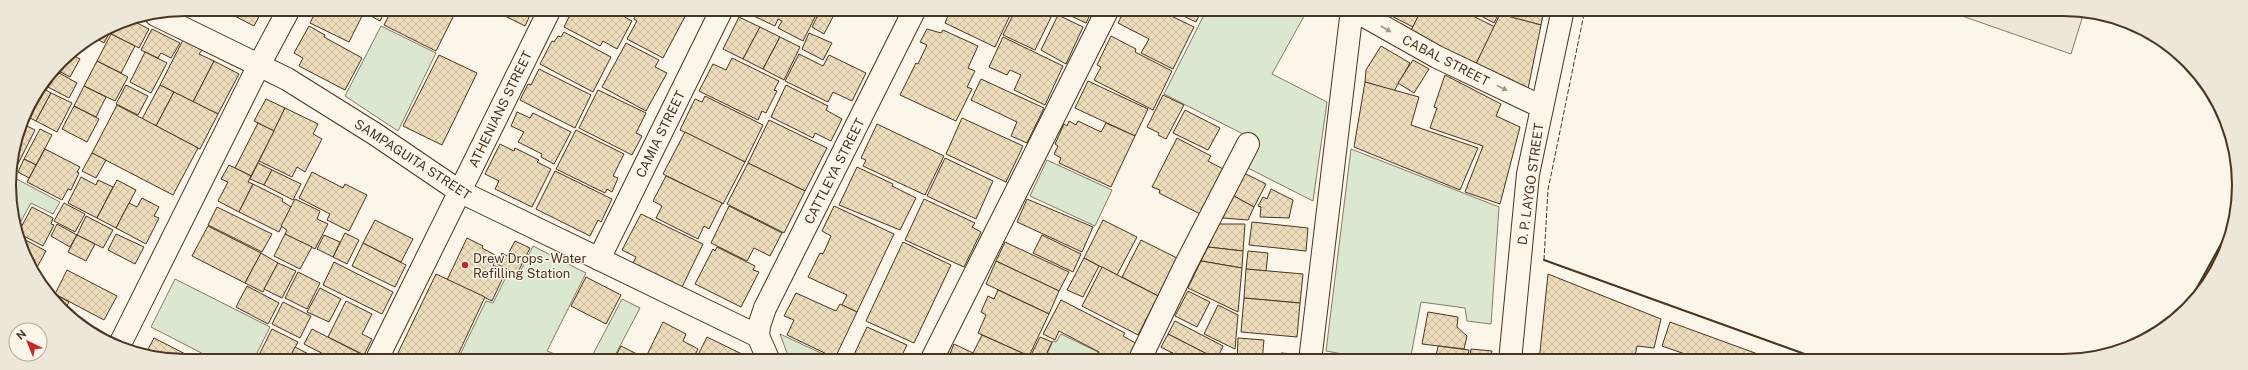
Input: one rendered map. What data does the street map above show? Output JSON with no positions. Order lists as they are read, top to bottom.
{
  "streets": {
    "street": [
      "CABAL STREET",
      "ATHENIANS STREET",
      "CAMIA STREET",
      "SAMPAGUITA STREET",
      "CATTLEYA STREET",
      "D. P. LAYGO STREET"
    ]
  },
  "crossings": [
    ["CABAL STREET", "D. P. LAYGO STREET"],
    ["ATHENIANS STREET", "SAMPAGUITA STREET"],
    ["CAMIA STREET", "SAMPAGUITA STREET"],
    ["SAMPAGUITA STREET", "CATTLEYA STREET"]
  ],
  "one_way": ["CABAL STREET"],
  "places": ["Drew Drops - Water Refilling Station"],
  "north": "top left"
}
